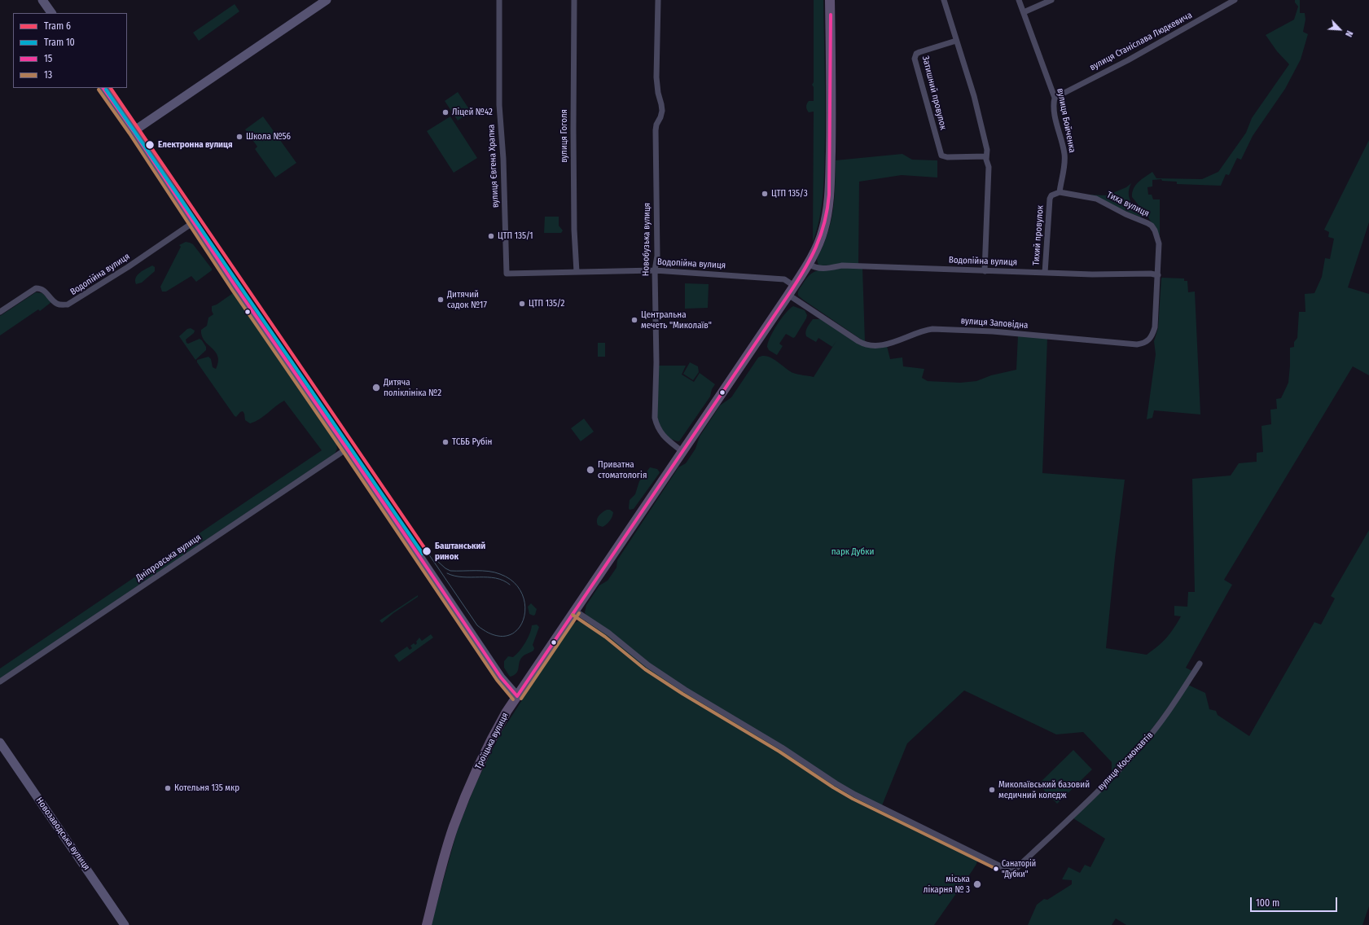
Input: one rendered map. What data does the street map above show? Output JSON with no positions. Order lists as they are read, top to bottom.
{
  "streets": {
    "main road": ["Троїцька вулиця", "Новозаводська вулиця"],
    "street": [
      "вулиця Станіслава Людкевича",
      "Затишний провулок",
      "вулиця Бойченка",
      "вулиця Гоголя",
      "вулиця Євгена Храпка",
      "Тиха вулиця",
      "Тихий провулок",
      "Новобузька вулиця",
      "Водопійна вулиця",
      "вулиця Заповідна",
      "Дніпровська вулиця",
      "вулиця Космонавтів"
    ]
  },
  "crossings": [
    ["вулиця Станіслава Людкевича", "вулиця Бойченка"],
    ["вулиця Бойченка", "Тиха вулиця"],
    ["вулиця Бойченка", "Тихий провулок"],
    ["вулиця Гоголя", "Водопійна вулиця"],
    ["вулиця Євгена Храпка", "Водопійна вулиця"],
    ["Тиха вулиця", "Тихий провулок"],
    ["Тиха вулиця", "Водопійна вулиця"],
    ["Тиха вулиця", "вулиця Заповідна"],
    ["Тихий провулок", "Водопійна вулиця"],
    ["Новобузька вулиця", "Водопійна вулиця"],
    ["Новобузька вулиця", "Троїцька вулиця"],
    ["Водопійна вулиця", "вулиця Заповідна"],
    ["Водопійна вулиця", "Троїцька вулиця"],
    ["вулиця Заповідна", "Троїцька вулиця"],
    ["Троїцька вулиця", "вулиця Космонавтів"]
  ],
  "parks": ["парк Дубки"],
  "places": [
    "Ліцей №42",
    "Школа №56",
    "Електронна вулиця",
    "ЦТП 135/3",
    "ЦТП 135/1",
    "Дитячий садок №17",
    "ЦТП 135/2",
    "Центральна мечеть \"Миколаїв\"",
    "Дитяча поліклініка №2",
    "ТСББ Рубін",
    "Приватна стоматологія",
    "Баштанський ринок",
    "Котельня 135 мкр",
    "Миколаївський базовий медичний коледж",
    "Санаторій \"Дубки\"",
    "міська лікарня № 3"
  ],
  "lines": [
    "transit line 15",
    "tram line 6",
    "tram line 10",
    "transit line 13"
  ],
  "legend": [
    "Tram 6",
    "Tram 10",
    "15",
    "13"
  ],
  "scale_bar": "100 m",
  "north": "bottom right"
}
